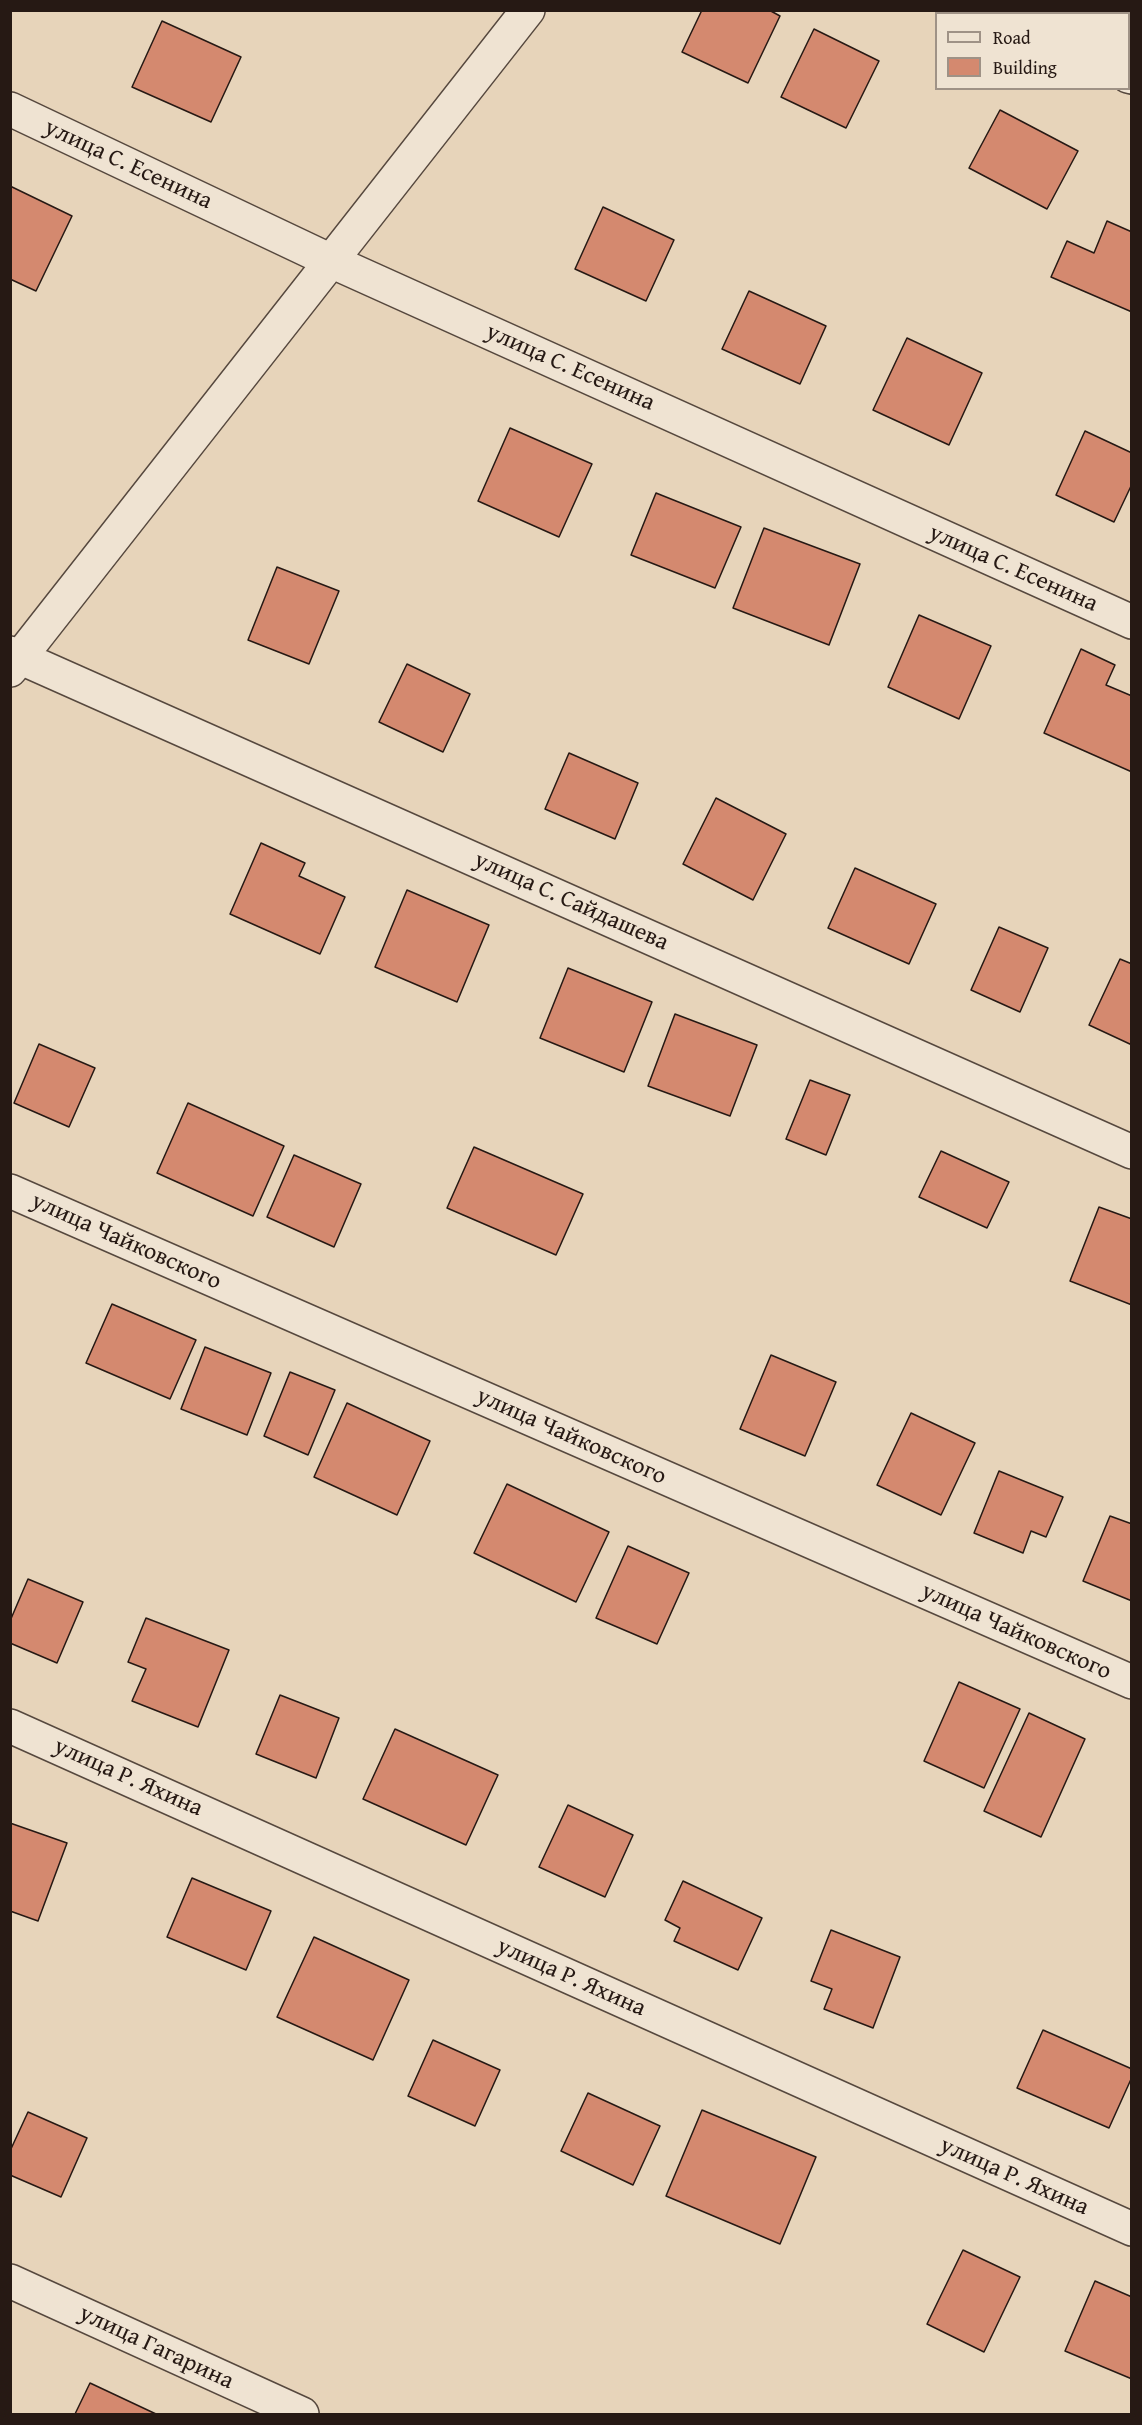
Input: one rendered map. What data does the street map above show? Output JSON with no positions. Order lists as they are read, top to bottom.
{
  "streets": {
    "street": [
      "улица С. Есенина",
      "улица С. Сайдашева",
      "улица Чайковского",
      "улица Р. Яхина",
      "улица Гагарина"
    ]
  },
  "legend": ["Road", "Building"]
}
